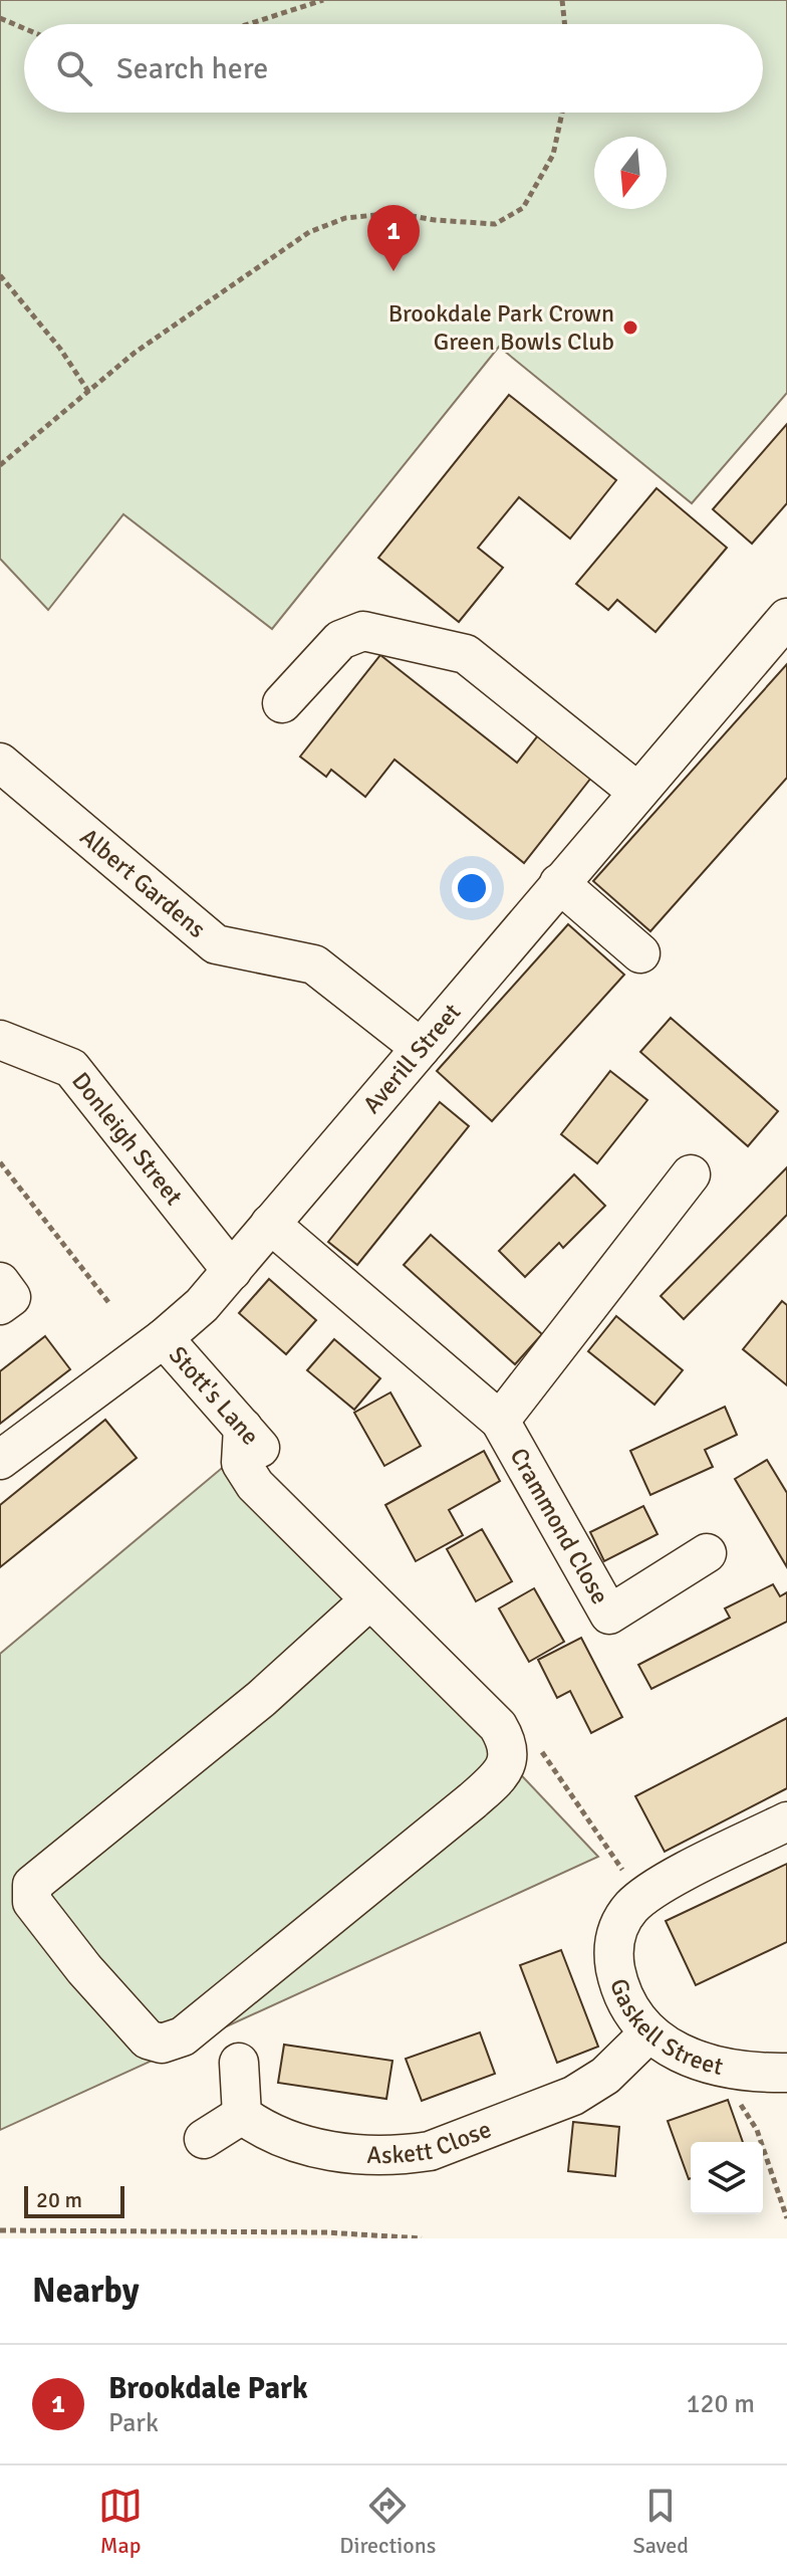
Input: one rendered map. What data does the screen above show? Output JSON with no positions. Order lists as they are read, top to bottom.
{
  "streets": {
    "street": [
      "Albert Gardens",
      "Averill Street",
      "Donleigh Street",
      "Stott's Lane",
      "Crammond Close",
      "Gaskell Street",
      "Askett Close"
    ]
  },
  "crossings": [
    ["Albert Gardens", "Averill Street"],
    ["Averill Street", "Donleigh Street"],
    ["Averill Street", "Stott's Lane"],
    ["Averill Street", "Crammond Close"],
    ["Gaskell Street", "Askett Close"]
  ],
  "places": ["Brookdale Park Crown Green Bowls Club"],
  "scale_bar": "20 m",
  "north": "bottom",
  "page": {
    "search": "Search here",
    "pins": "1",
    "scale": "20 m",
    "heading": "Nearby",
    "list": [
      {
        "mark": "1",
        "name": "Brookdale Park",
        "note": "Park",
        "value": "120 m"
      }
    ],
    "nav": ["Map", "Directions", "Saved"]
  }
}
